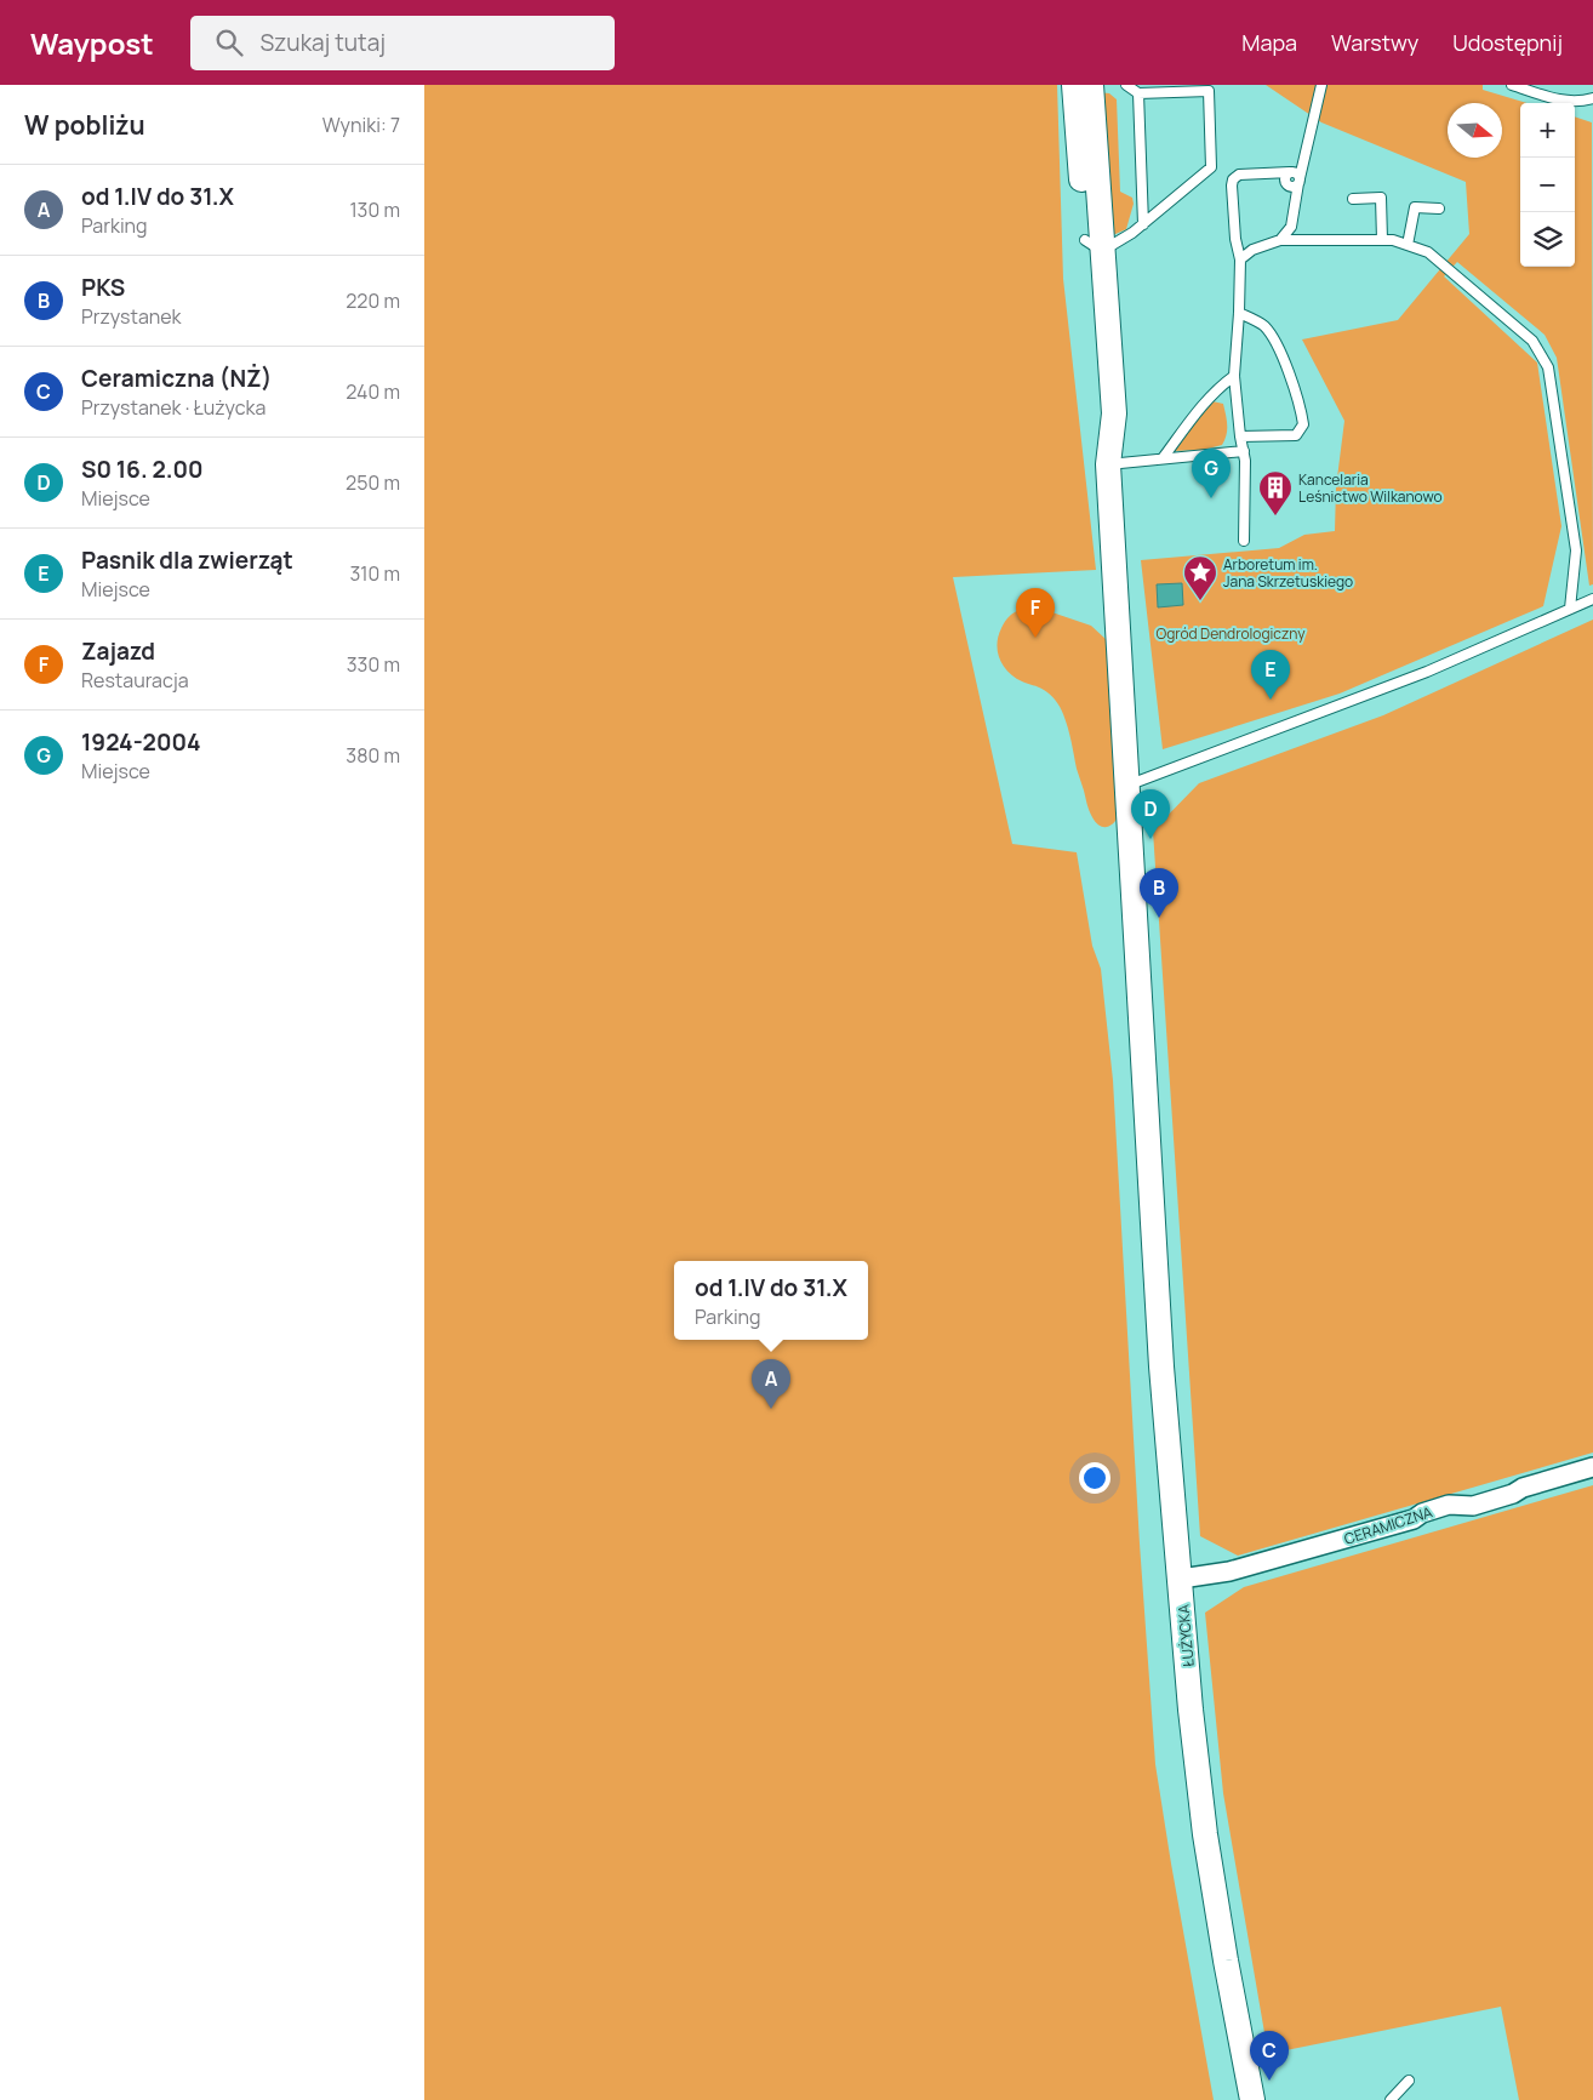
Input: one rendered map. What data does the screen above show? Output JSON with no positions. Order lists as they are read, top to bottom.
{
  "streets": {
    "main road": ["ŁUŻYCKA"],
    "street": ["CERAMICZNA"]
  },
  "crossings": [
    ["CERAMICZNA", "ŁUŻYCKA"]
  ],
  "parks": ["Ogród Dendrologiczny"],
  "places": {
    "building": ["Kancelaria Leśnictwo Wilkanowo"],
    "place": ["Arboretum im. Jana Skrzetuskiego"]
  },
  "north": "right",
  "page": {
    "header": "Waypost",
    "search": "Szukaj tutaj",
    "nav": ["Mapa", "Warstwy", "Udostępnij"],
    "heading": ["W pobliżu", "Wyniki: 7"],
    "map_buttons": ["+", "−"],
    "list": [
      {
        "mark": "A",
        "name": "od 1.IV do 31.X",
        "note": "Parking",
        "value": "130 m"
      },
      {
        "mark": "B",
        "name": "PKS",
        "note": "Przystanek",
        "value": "220 m"
      },
      {
        "mark": "C",
        "name": "Ceramiczna (NŻ)",
        "note": "Przystanek · Łużycka",
        "value": "240 m"
      },
      {
        "mark": "D",
        "name": "S0 16. 2.00",
        "note": "Miejsce",
        "value": "250 m"
      },
      {
        "mark": "E",
        "name": "Pasnik dla zwierząt",
        "note": "Miejsce",
        "value": "310 m"
      },
      {
        "mark": "F",
        "name": "Zajazd",
        "note": "Restauracja",
        "value": "330 m"
      },
      {
        "mark": "G",
        "name": "1924-2004",
        "note": "Miejsce",
        "value": "380 m"
      }
    ],
    "pins": [
      "G",
      "F",
      "E",
      "D",
      "B",
      "A",
      "C"
    ],
    "popup": ["od 1.IV do 31.X", "Parking"]
  }
}
